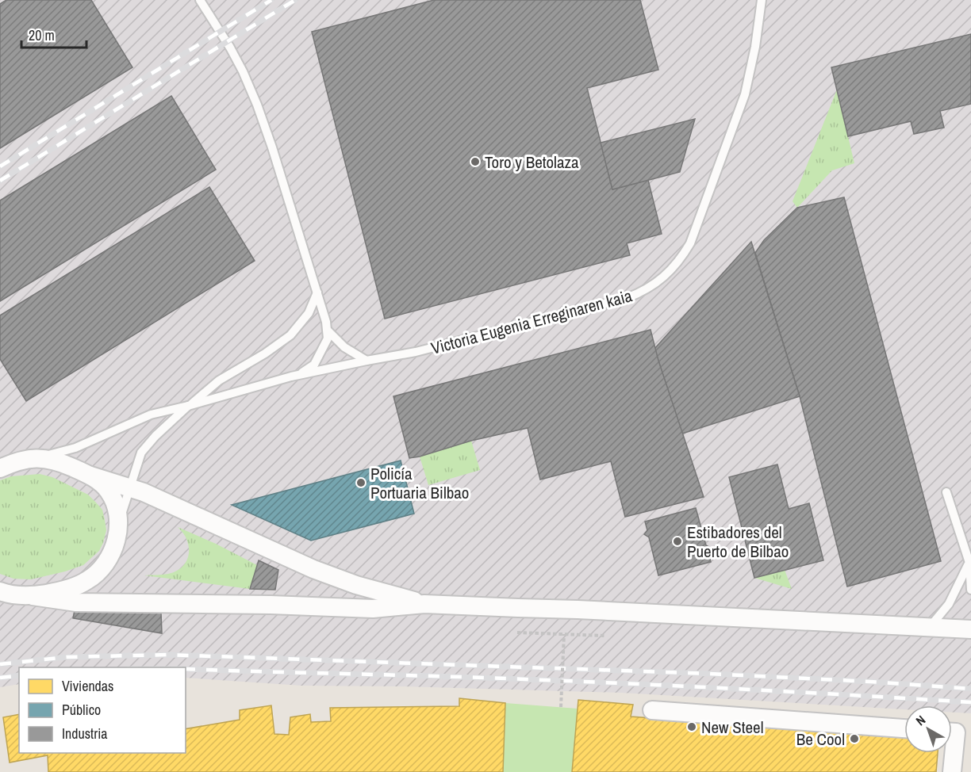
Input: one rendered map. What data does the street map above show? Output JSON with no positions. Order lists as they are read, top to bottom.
{
  "streets": {
    "lane": ["Victoria Eugenia Erreginaren kaia"]
  },
  "places": [
    "Toro y Betolaza",
    "Policía Portuaria Bilbao",
    "Estibadores del Puerto de Bilbao",
    "New Steel",
    "Be Cool"
  ],
  "legend": ["Viviendas", "Público", "Industria"],
  "scale_bar": "20 m",
  "north": "top left"
}
